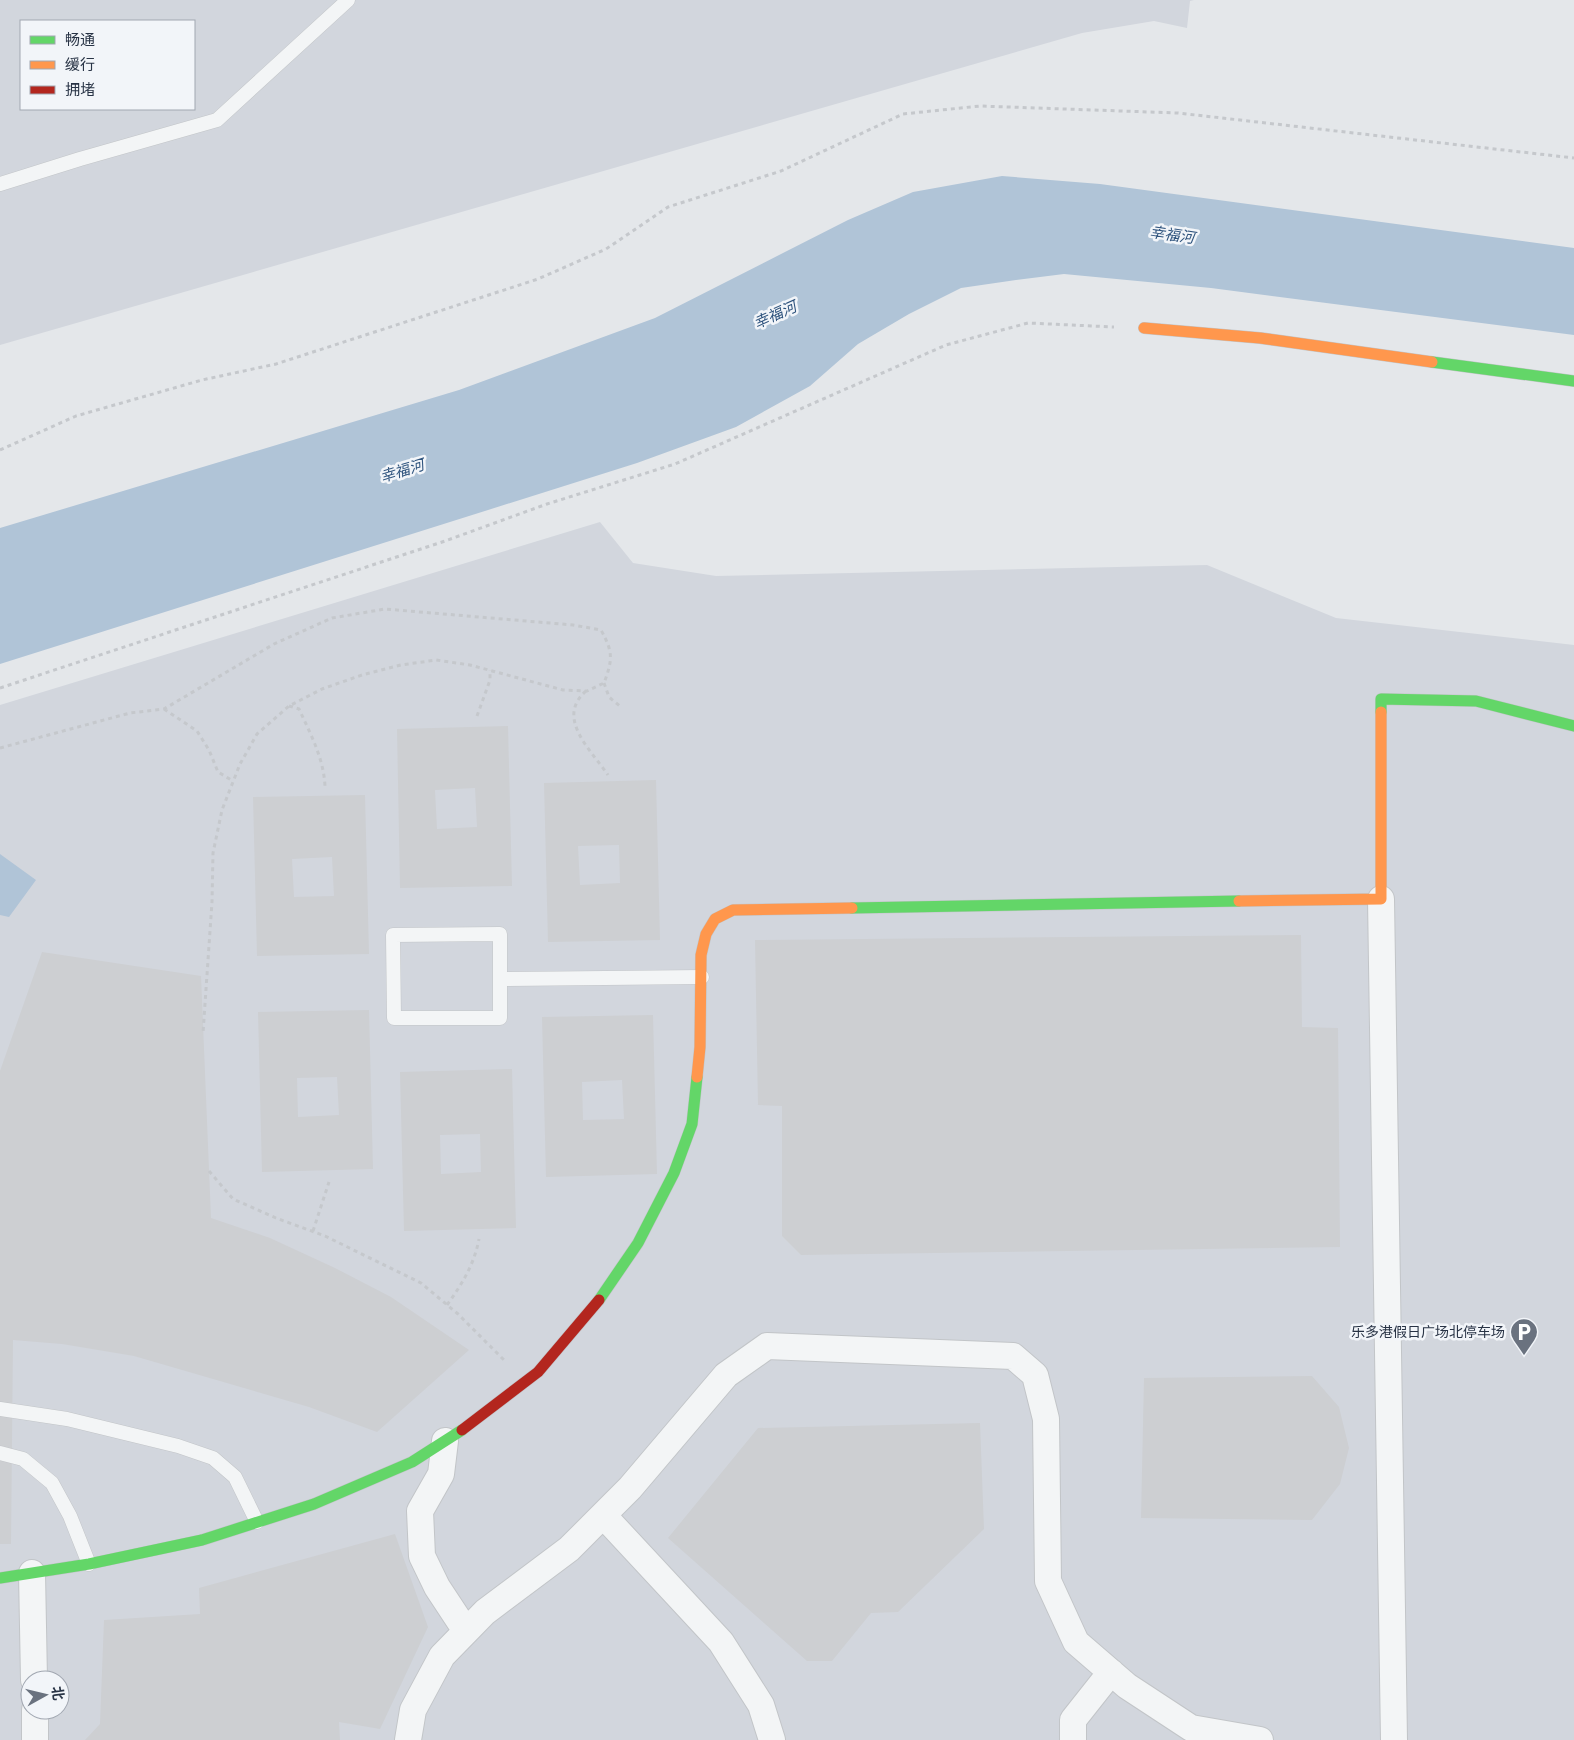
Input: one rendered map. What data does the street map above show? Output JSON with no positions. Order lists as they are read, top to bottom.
{
  "water": ["幸福河"],
  "places": {
    "parking": ["乐多港假日广场北停车场"]
  },
  "legend": ["畅通", "缓行", "拥堵"],
  "north": "right"
}
